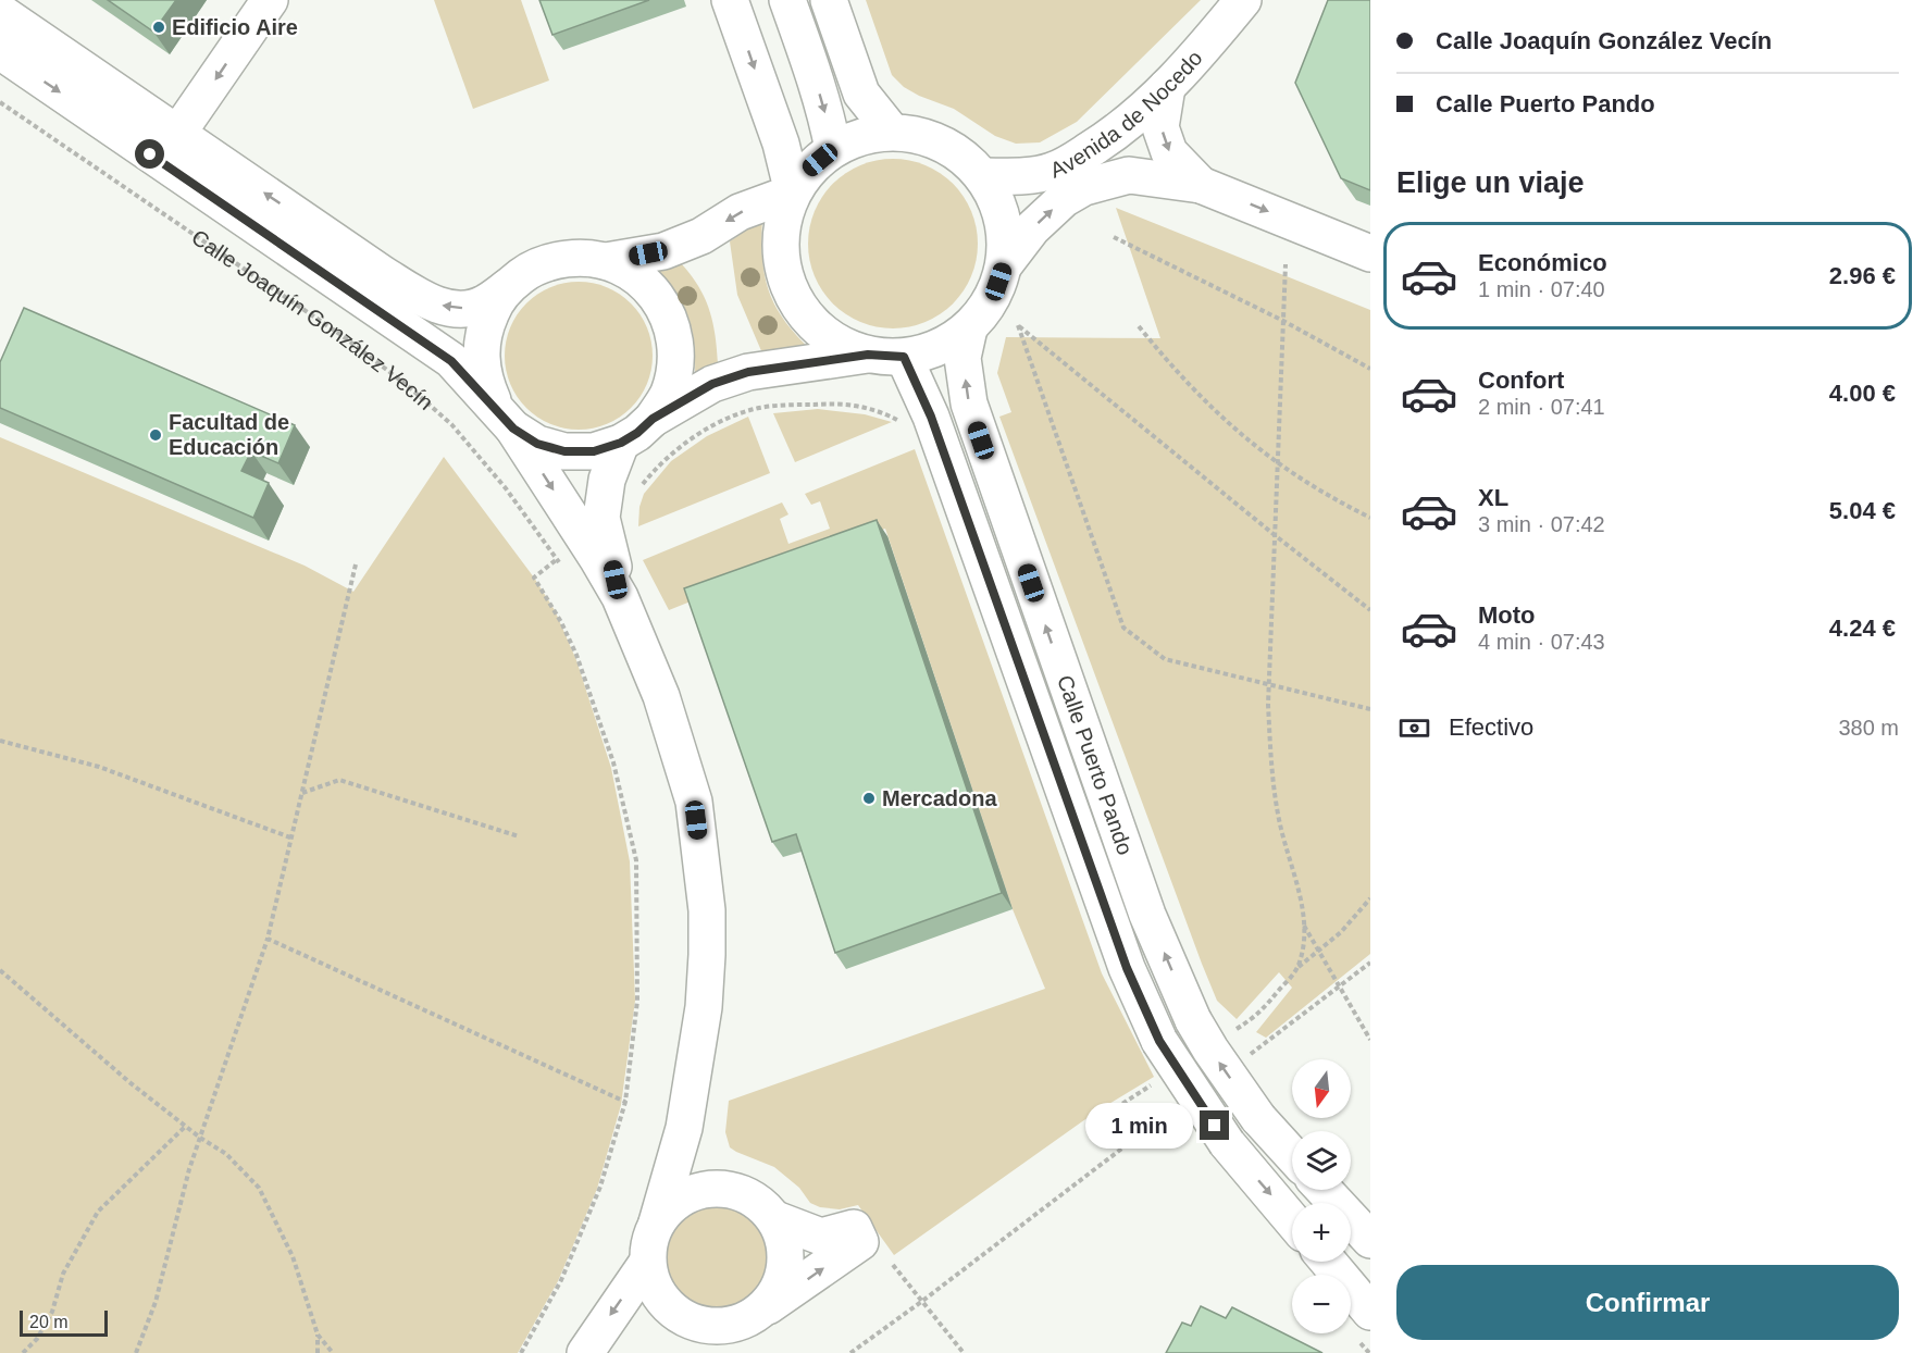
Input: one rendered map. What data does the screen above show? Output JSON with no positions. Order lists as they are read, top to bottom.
{
  "streets": {
    "street": ["Avenida de Nocedo", "Calle Joaquín González Vecín", "Calle Puerto Pando"]
  },
  "crossings": [
    ["Avenida de Nocedo", "Calle Puerto Pando"]
  ],
  "places": ["Edificio Aire", "Facultad de Educación", "Mercadona"],
  "scale_bar": "20 m",
  "north": "bottom",
  "page": {
    "banner": ["Calle Joaquín González Vecín", "Calle Puerto Pando"],
    "heading": "Elige un viaje",
    "list": [
      {
        "name": "Económico",
        "note": "1 min · 07:40",
        "value": "2.96 €"
      },
      {
        "name": "Confort",
        "note": "2 min · 07:41",
        "value": "4.00 €"
      },
      {
        "name": "XL",
        "note": "3 min · 07:42",
        "value": "5.04 €"
      },
      {
        "name": "Moto",
        "note": "4 min · 07:43",
        "value": "4.24 €"
      }
    ],
    "pay": ["Efectivo", "380 m"],
    "map_buttons": ["+", "−"],
    "bubble": "1 min",
    "buttons": "Confirmar",
    "scale": "20 m"
  }
}
